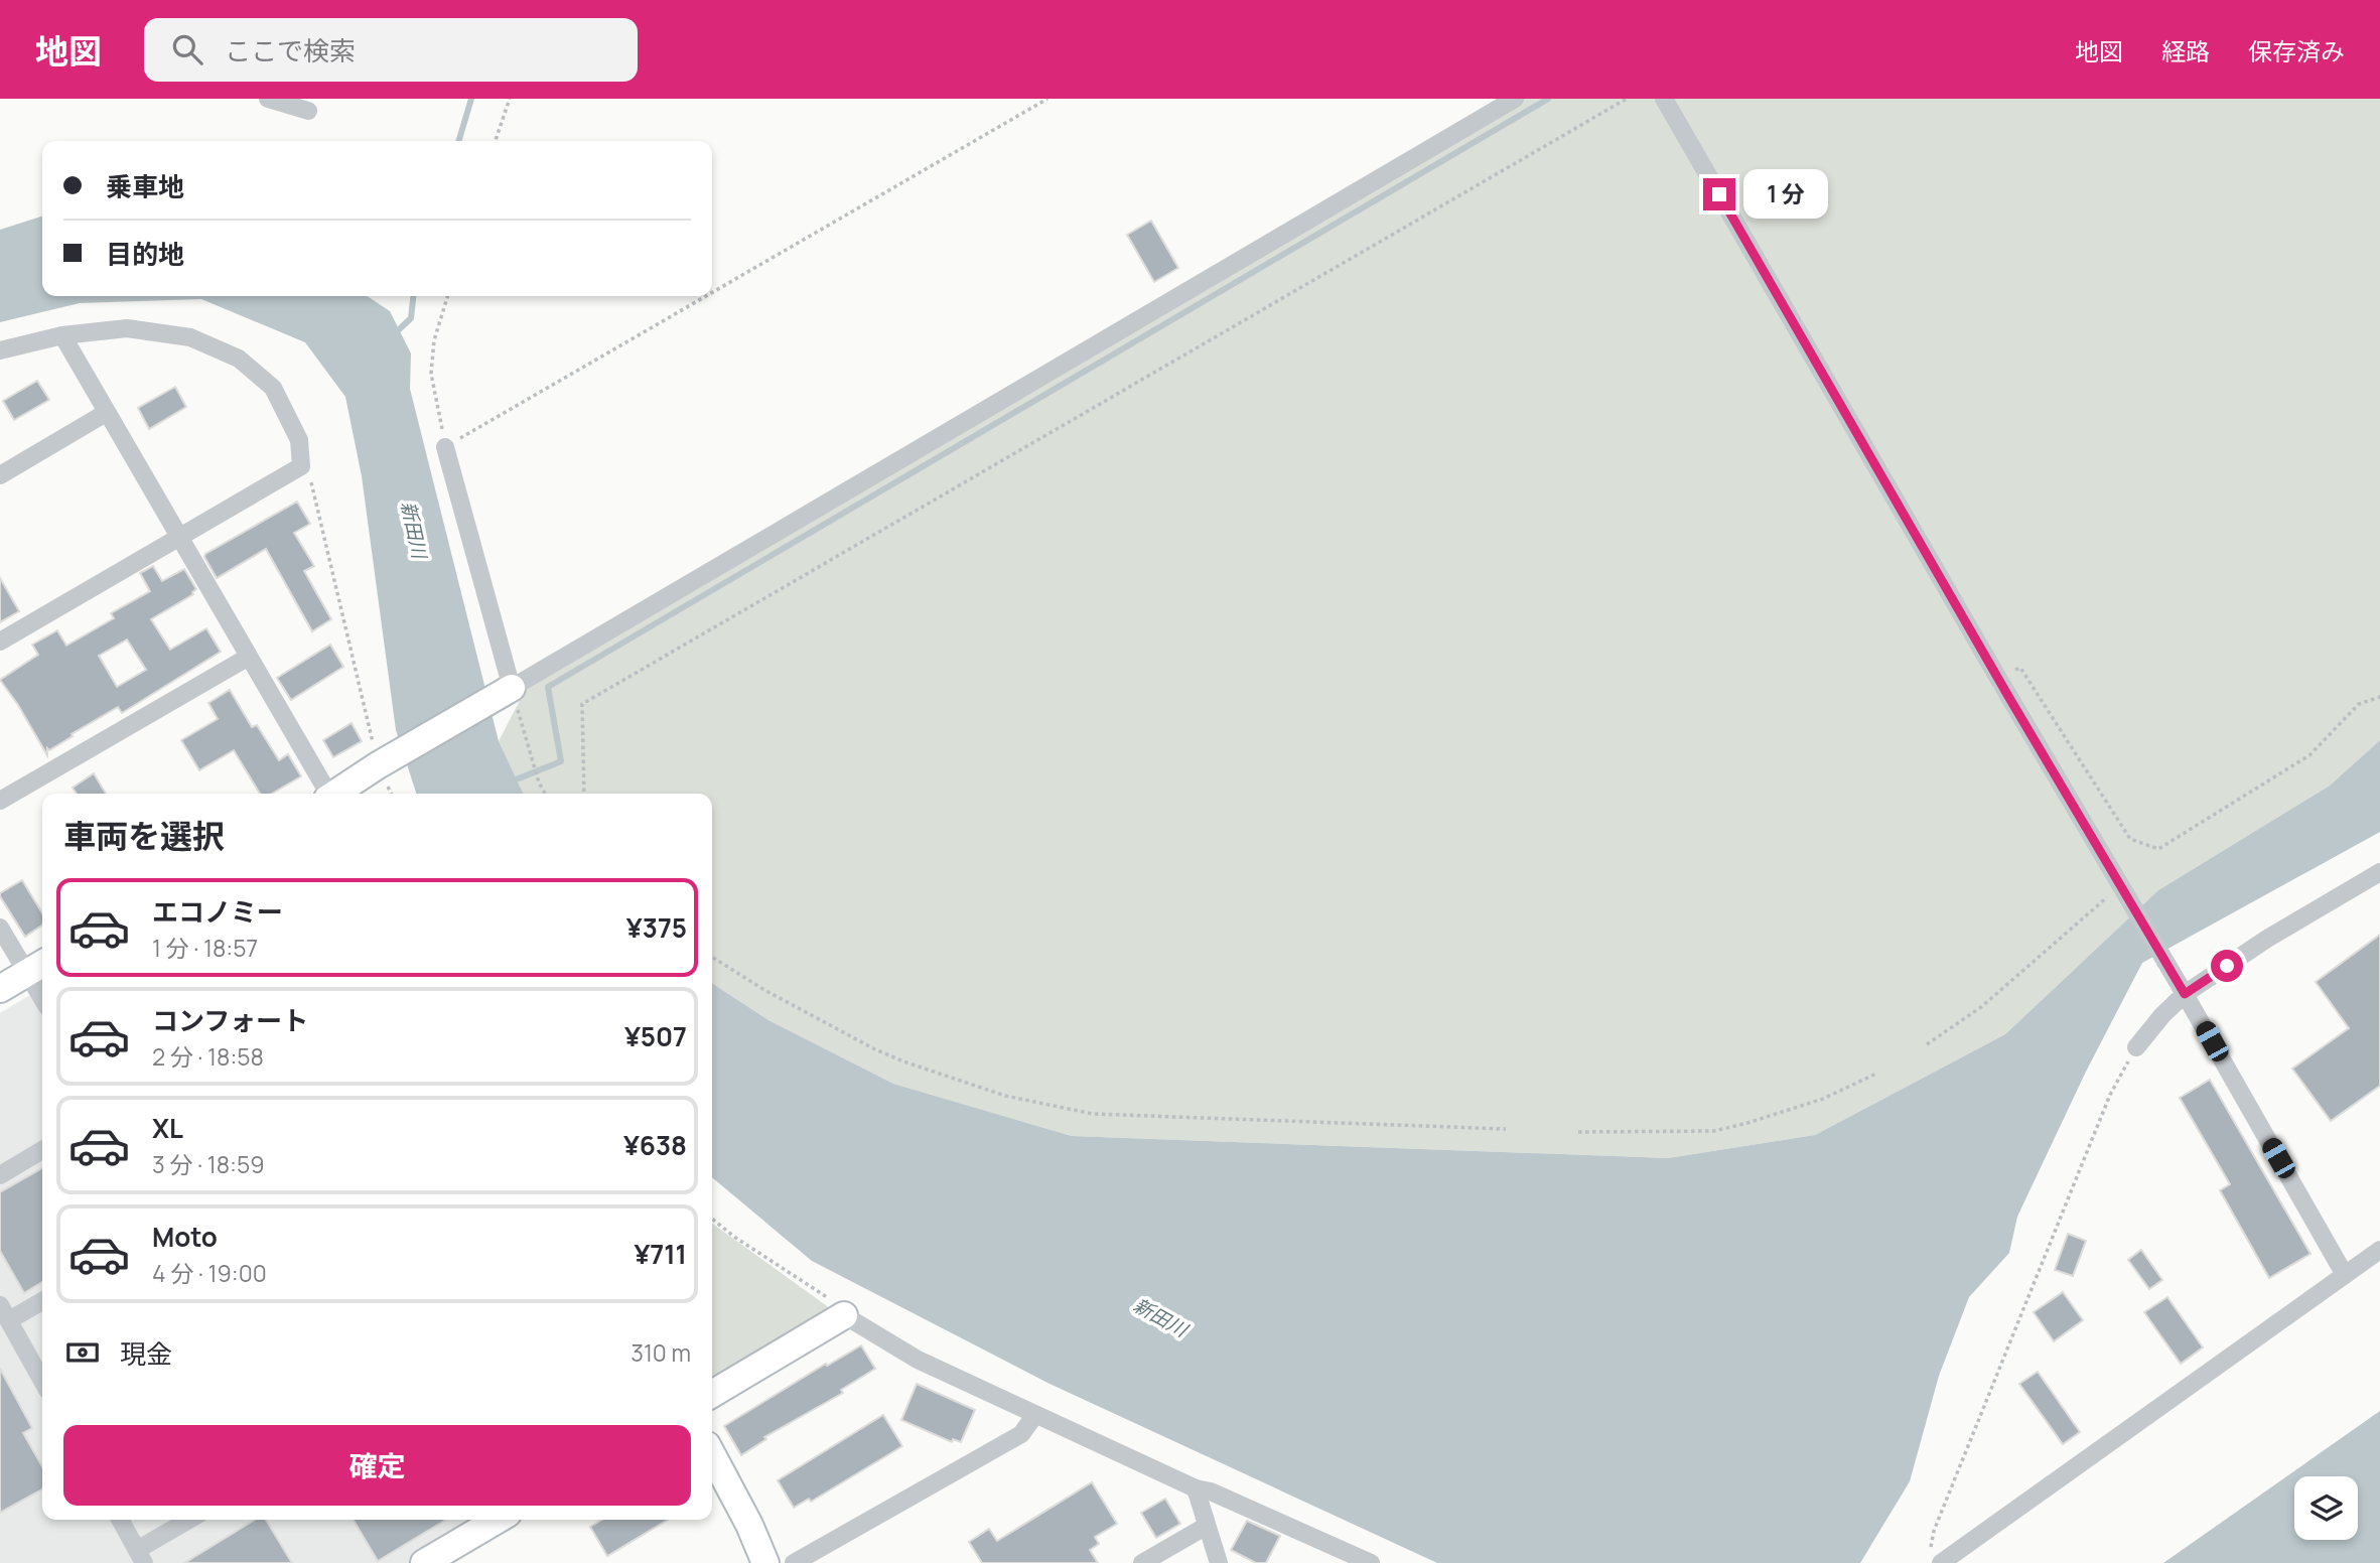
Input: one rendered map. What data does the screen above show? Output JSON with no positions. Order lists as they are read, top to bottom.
{
  "water": ["新田川"],
  "page": {
    "header": "地図",
    "search": "ここで検索",
    "nav": ["地図", "経路", "保存済み"],
    "banner": ["乗車地", "目的地"],
    "bubble": "1 分",
    "heading": "車両を選択",
    "list": [
      {
        "name": "エコノミー",
        "note": "1 分 · 18:57",
        "value": "¥375"
      },
      {
        "name": "コンフォート",
        "note": "2 分 · 18:58",
        "value": "¥507"
      },
      {
        "name": "XL",
        "note": "3 分 · 18:59",
        "value": "¥638"
      },
      {
        "name": "Moto",
        "note": "4 分 · 19:00",
        "value": "¥711"
      }
    ],
    "pay": ["現金", "310 m"],
    "buttons": "確定"
  }
}
